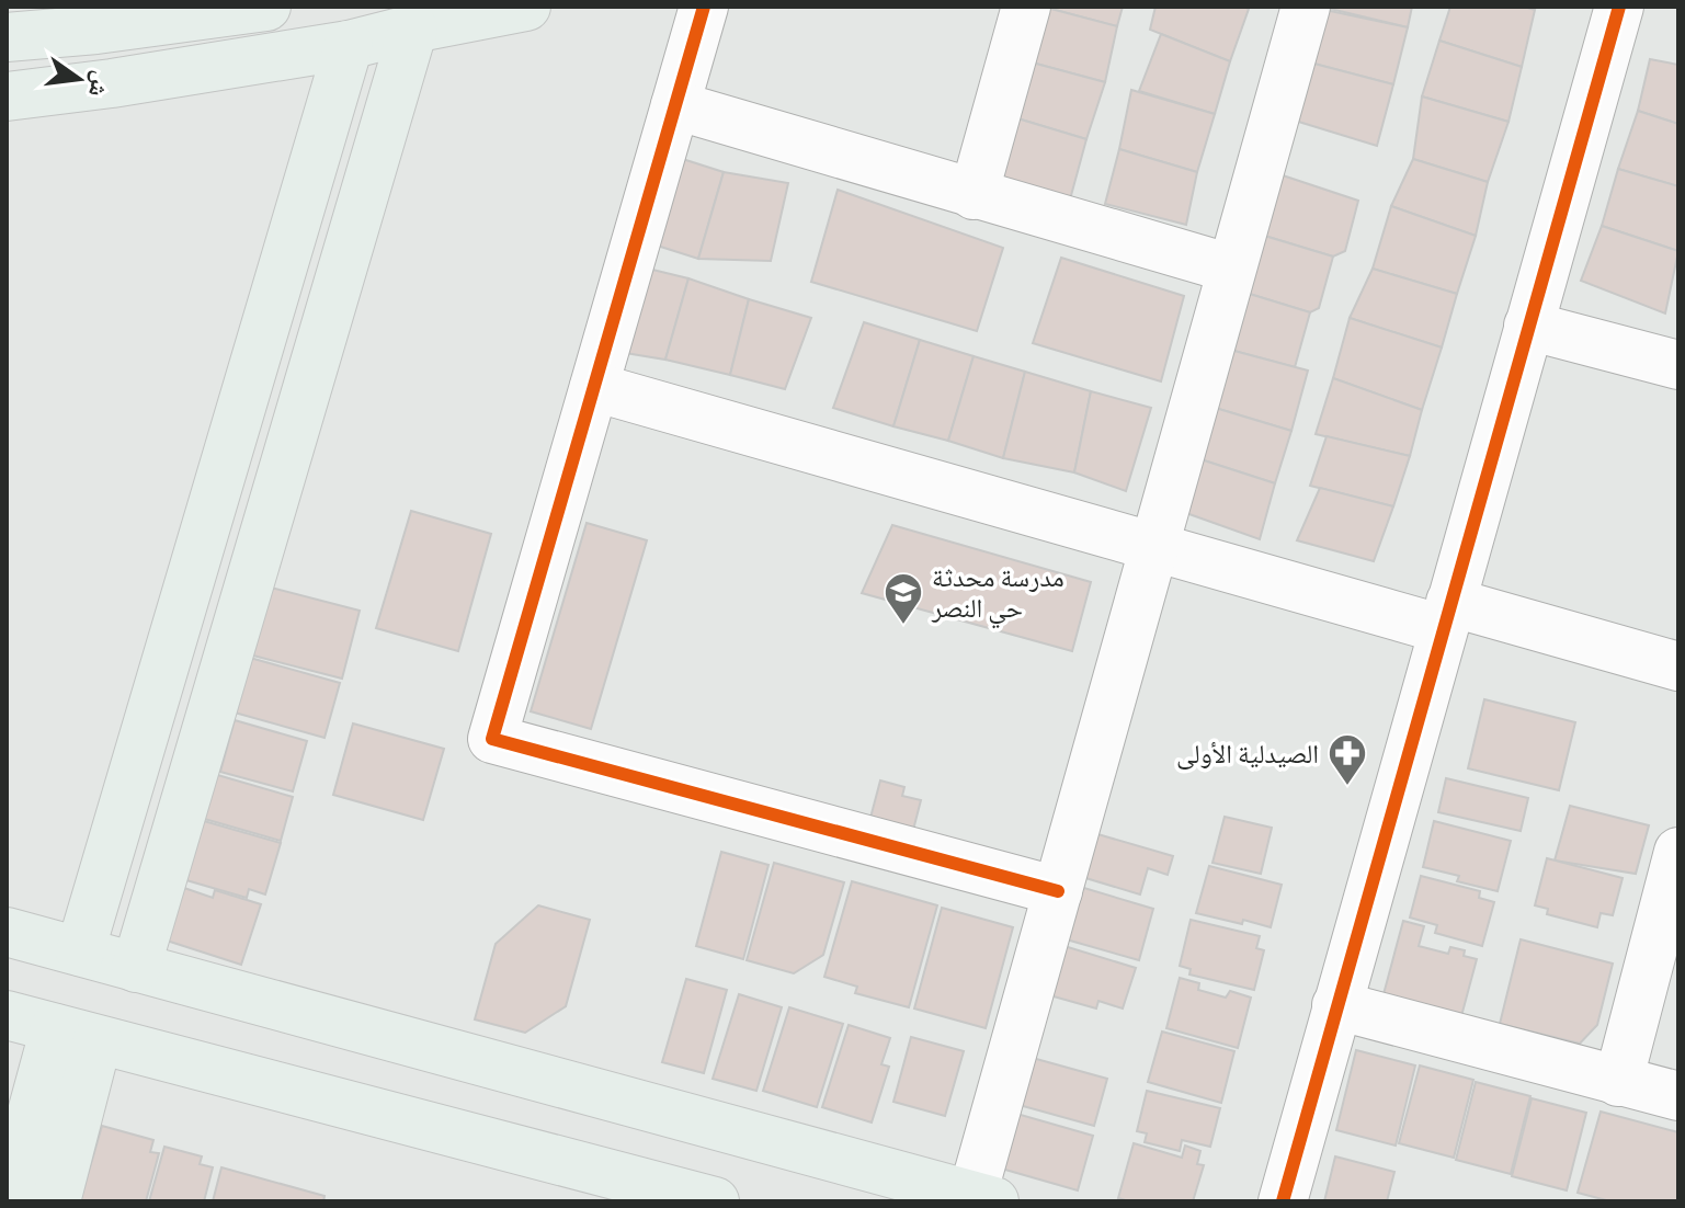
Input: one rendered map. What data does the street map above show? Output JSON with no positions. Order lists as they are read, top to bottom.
{
  "places": {
    "school or university": ["مدرسة محدثة حي النصر"],
    "pharmacy": ["الصيدلية الأولى"]
  },
  "north": "right"
}
